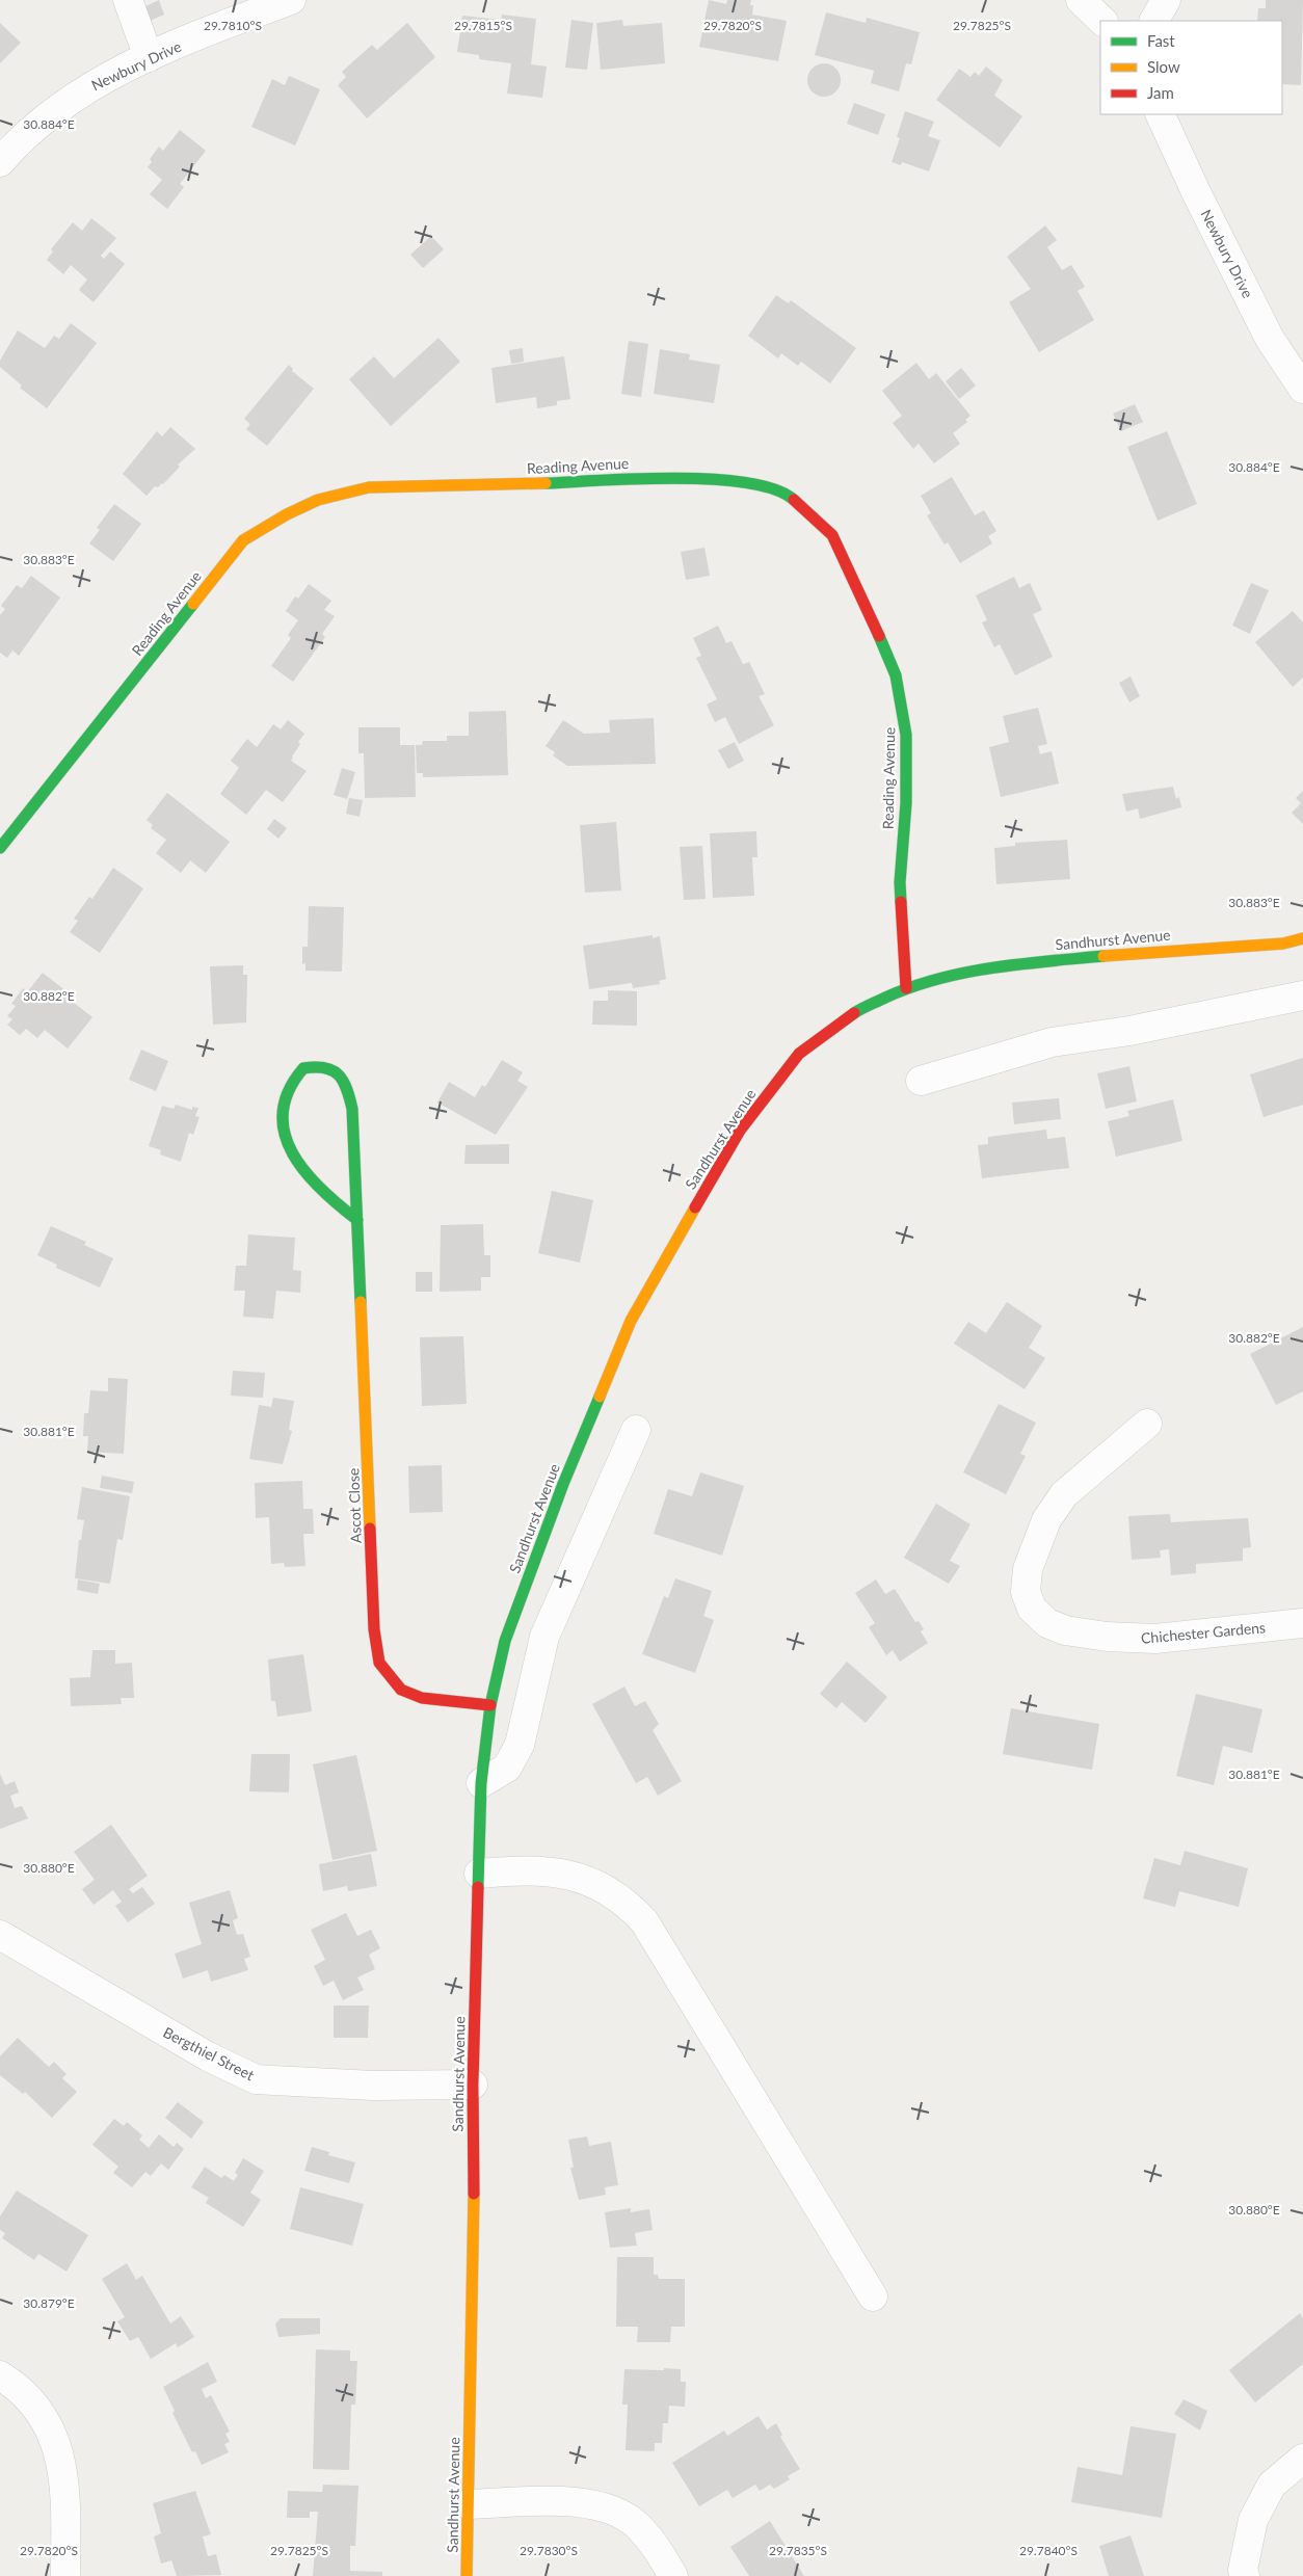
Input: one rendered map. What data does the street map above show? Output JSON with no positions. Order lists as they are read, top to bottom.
{
  "streets": {
    "street": [
      "Newbury Drive",
      "Reading Avenue",
      "Sandhurst Avenue",
      "Ascot Close",
      "Chichester Gardens",
      "Bergthiel Street"
    ]
  },
  "crossings": [
    ["Reading Avenue", "Sandhurst Avenue"],
    ["Sandhurst Avenue", "Ascot Close"],
    ["Sandhurst Avenue", "Bergthiel Street"]
  ],
  "legend": ["Fast", "Slow", "Jam"],
  "coordinates": [
    "29.7820°S",
    "29.7825°S",
    "29.7810°S",
    "29.7815°S",
    "30.884°E",
    "30.883°E",
    "30.882°E",
    "30.881°E",
    "30.880°E",
    "30.879°E",
    "29.7830°S",
    "29.7835°S",
    "29.7840°S"
  ]
}
